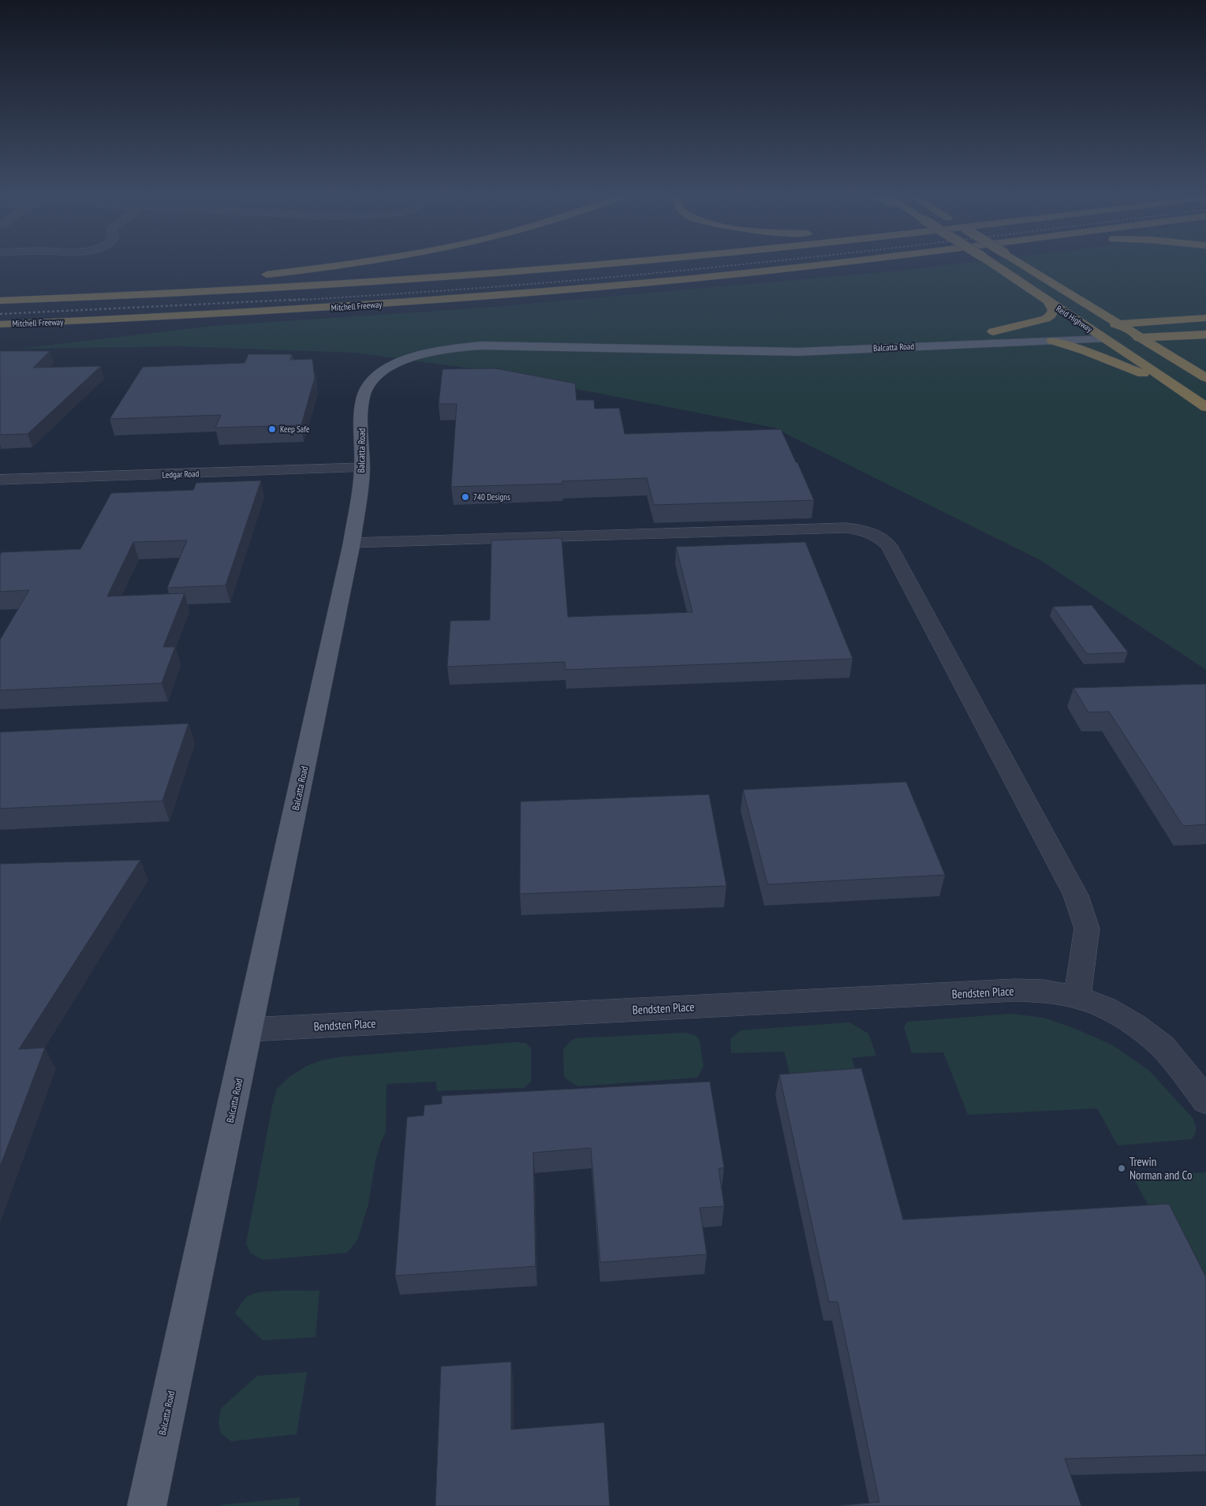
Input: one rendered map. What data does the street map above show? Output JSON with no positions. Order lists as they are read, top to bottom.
{
  "streets": {
    "highway": ["Mitchell Freeway", "Reid Highway"],
    "main road": ["Balcatta Road"],
    "street": ["Ledgar Road", "Bendsten Place"]
  },
  "crossings": [
    ["Reid Highway", "Balcatta Road"],
    ["Balcatta Road", "Ledgar Road"],
    ["Balcatta Road", "Bendsten Place"]
  ],
  "places": ["Keep Safe", "740 Designs", "Trewin Norman and Co"]
}
